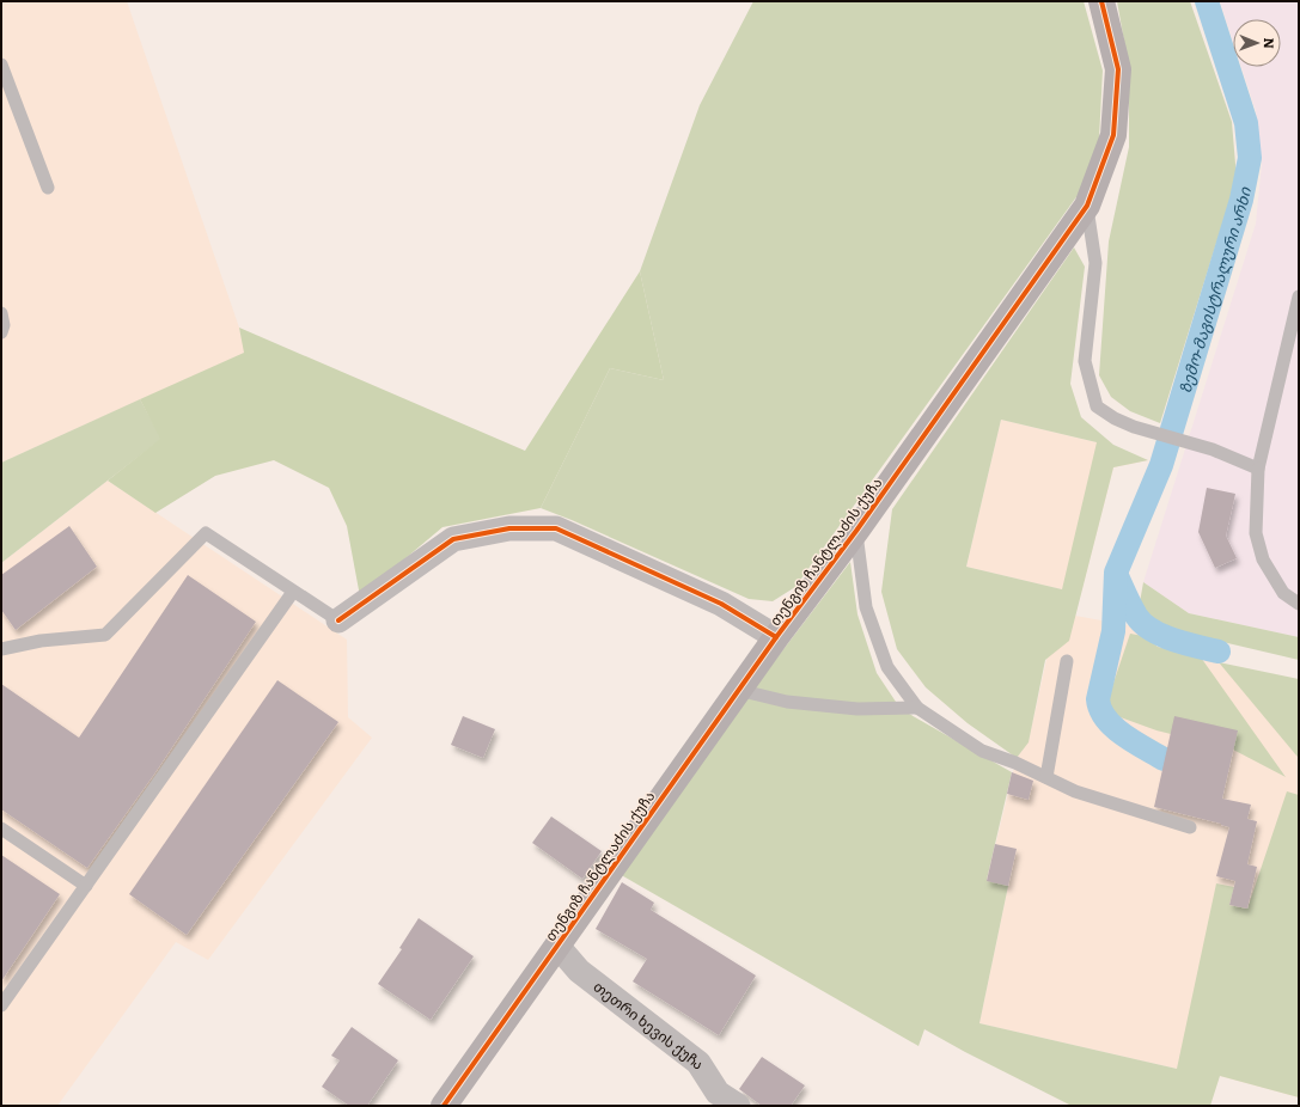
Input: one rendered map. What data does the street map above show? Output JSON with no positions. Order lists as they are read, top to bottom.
{
  "streets": {
    "street": ["თენგიზ ჩანტლაძის ქუჩა", "თეთრი ხევის ქუჩა"]
  },
  "crossings": [
    ["თენგიზ ჩანტლაძის ქუჩა", "თეთრი ხევის ქუჩა"]
  ],
  "water": ["ზემო-მაგისტრალური არხი"],
  "north": "right"
}
